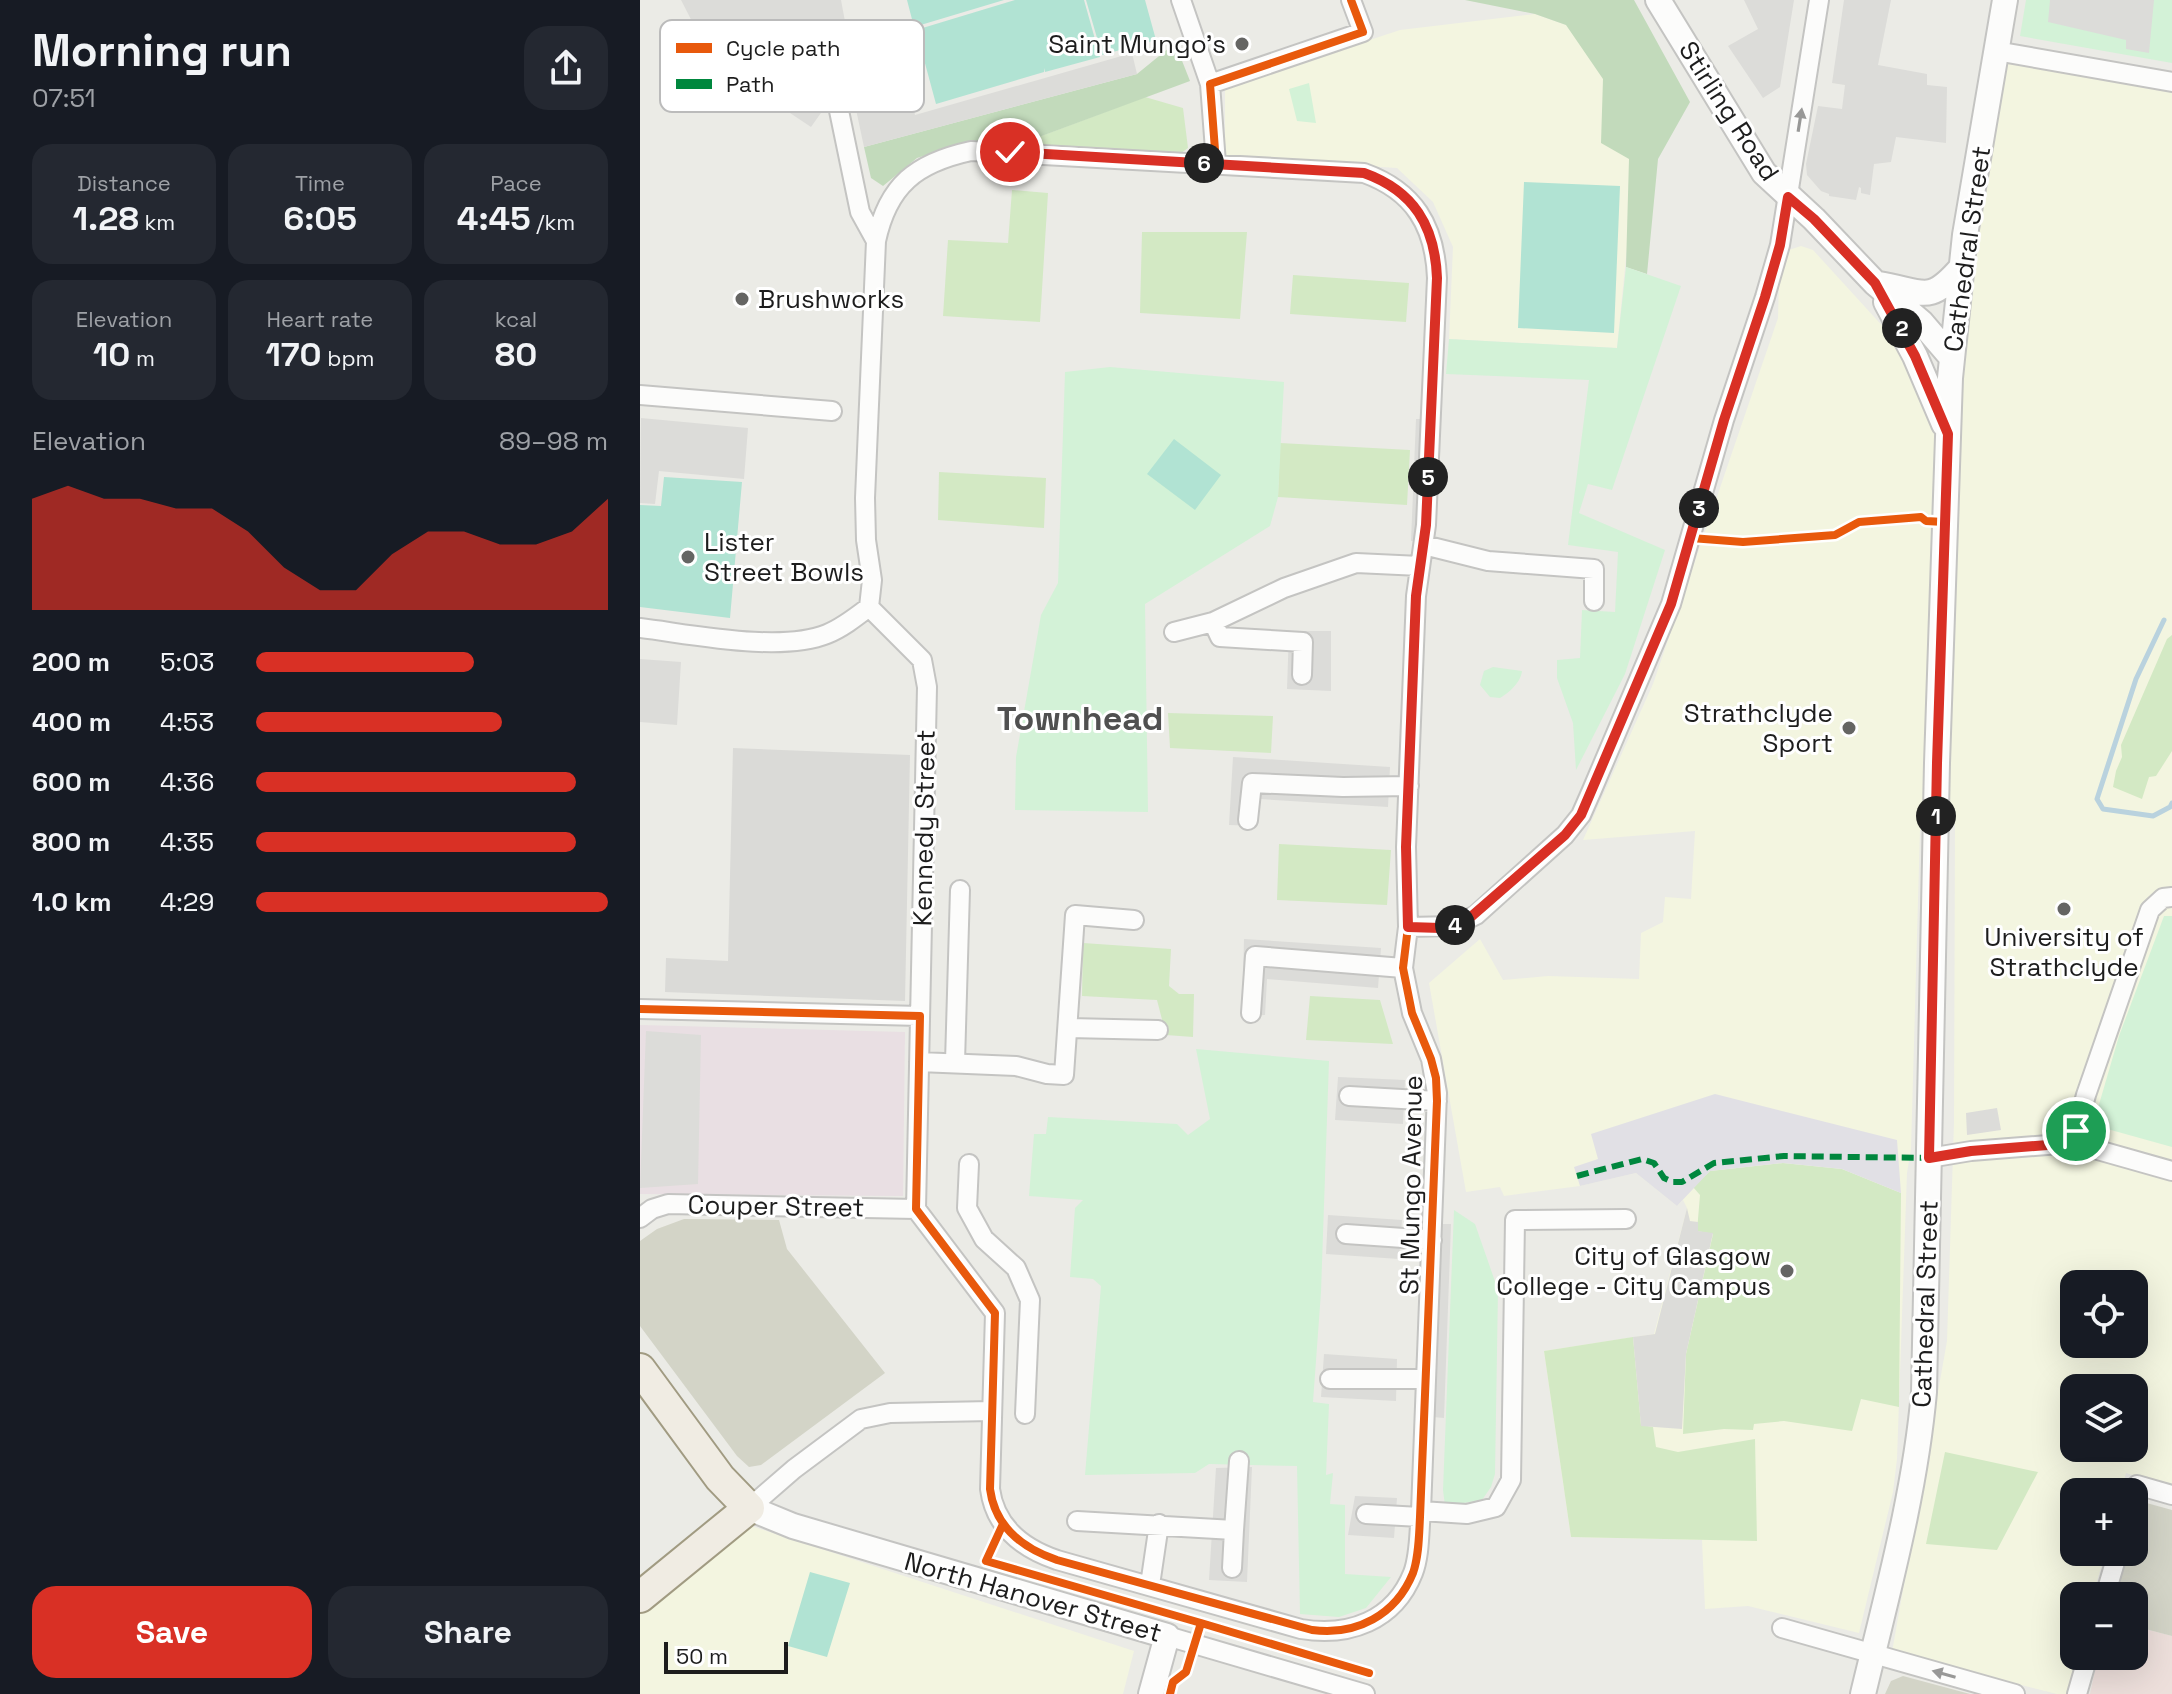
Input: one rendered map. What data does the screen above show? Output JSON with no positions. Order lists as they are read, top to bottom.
{
  "streets": {
    "street": [
      "Stirling Road",
      "Cathedral Street",
      "Kennedy Street",
      "St Mungo Avenue",
      "Couper Street",
      "North Hanover Street"
    ]
  },
  "crossings": [
    ["Stirling Road", "Cathedral Street"],
    ["Kennedy Street", "Couper Street"]
  ],
  "districts": ["Townhead"],
  "places": [
    "Saint Mungo's",
    "Brushworks",
    "Lister Street Bowls",
    "Strathclyde Sport",
    "University of Strathclyde",
    "City of Glasgow College - City Campus"
  ],
  "legend": ["Cycle path", "Path"],
  "scale_bar": "50 m",
  "page": {
    "heading": ["Morning run", "07:51"],
    "stats": [
      ["Distance", "1.28 km"],
      ["Time", "6:05"],
      ["Pace", "4:45 /km"],
      ["Elevation", "10 m"],
      ["Heart rate", "170 bpm"],
      ["kcal", "80"]
    ],
    "pins": [
      "6",
      "2",
      "5",
      "3",
      "1",
      "4"
    ],
    "chart": ["Elevation", "89–98 m"],
    "list": [
      {
        "name": "200 m",
        "note": "5:03"
      },
      {
        "name": "400 m",
        "note": "4:53"
      },
      {
        "name": "600 m",
        "note": "4:36"
      },
      {
        "name": "800 m",
        "note": "4:35"
      },
      {
        "name": "1.0 km",
        "note": "4:29"
      }
    ],
    "map_buttons": ["+", "−"],
    "buttons": ["Save", "Share"],
    "scale": "50 m"
  }
}
